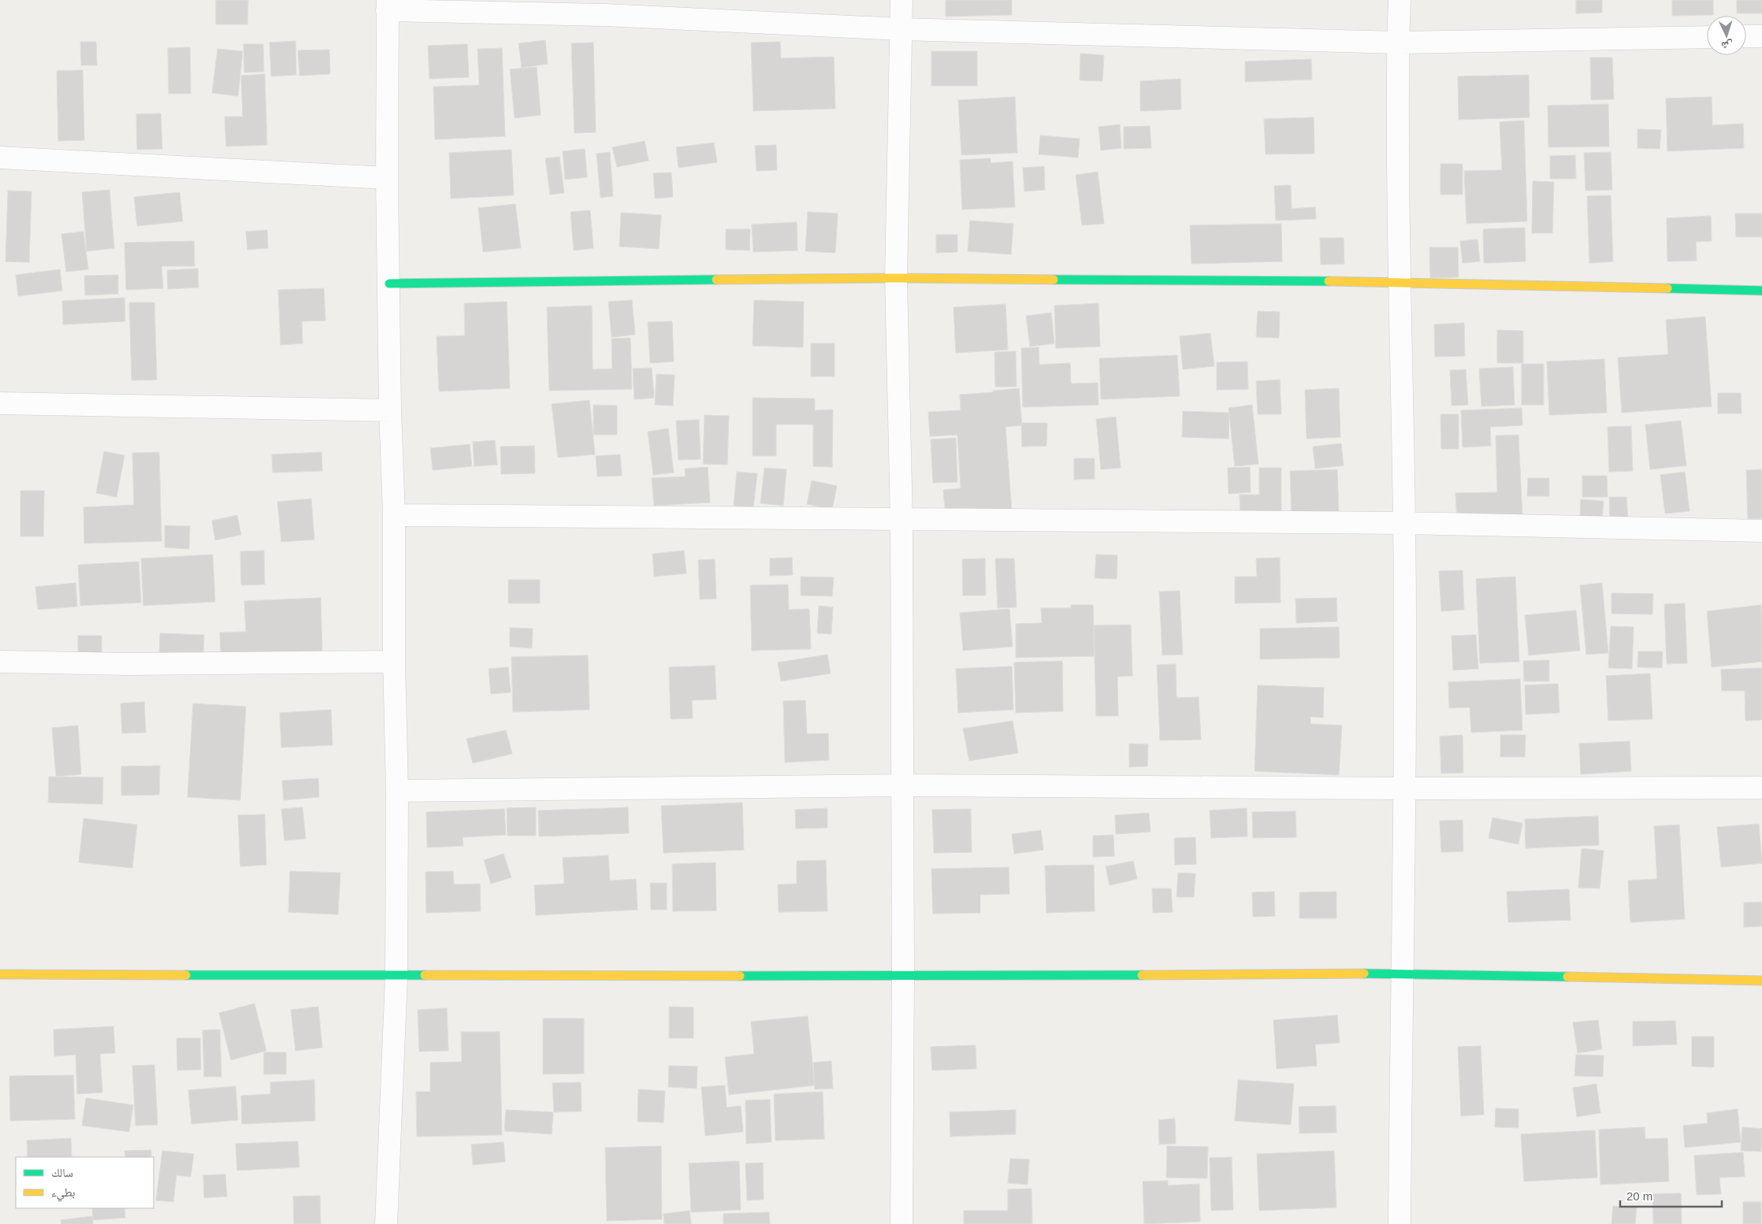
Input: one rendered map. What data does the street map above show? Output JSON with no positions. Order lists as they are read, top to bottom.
{
  "legend": ["سالك", "بطيء"],
  "scale_bar": "20 m",
  "north": "bottom"
}
